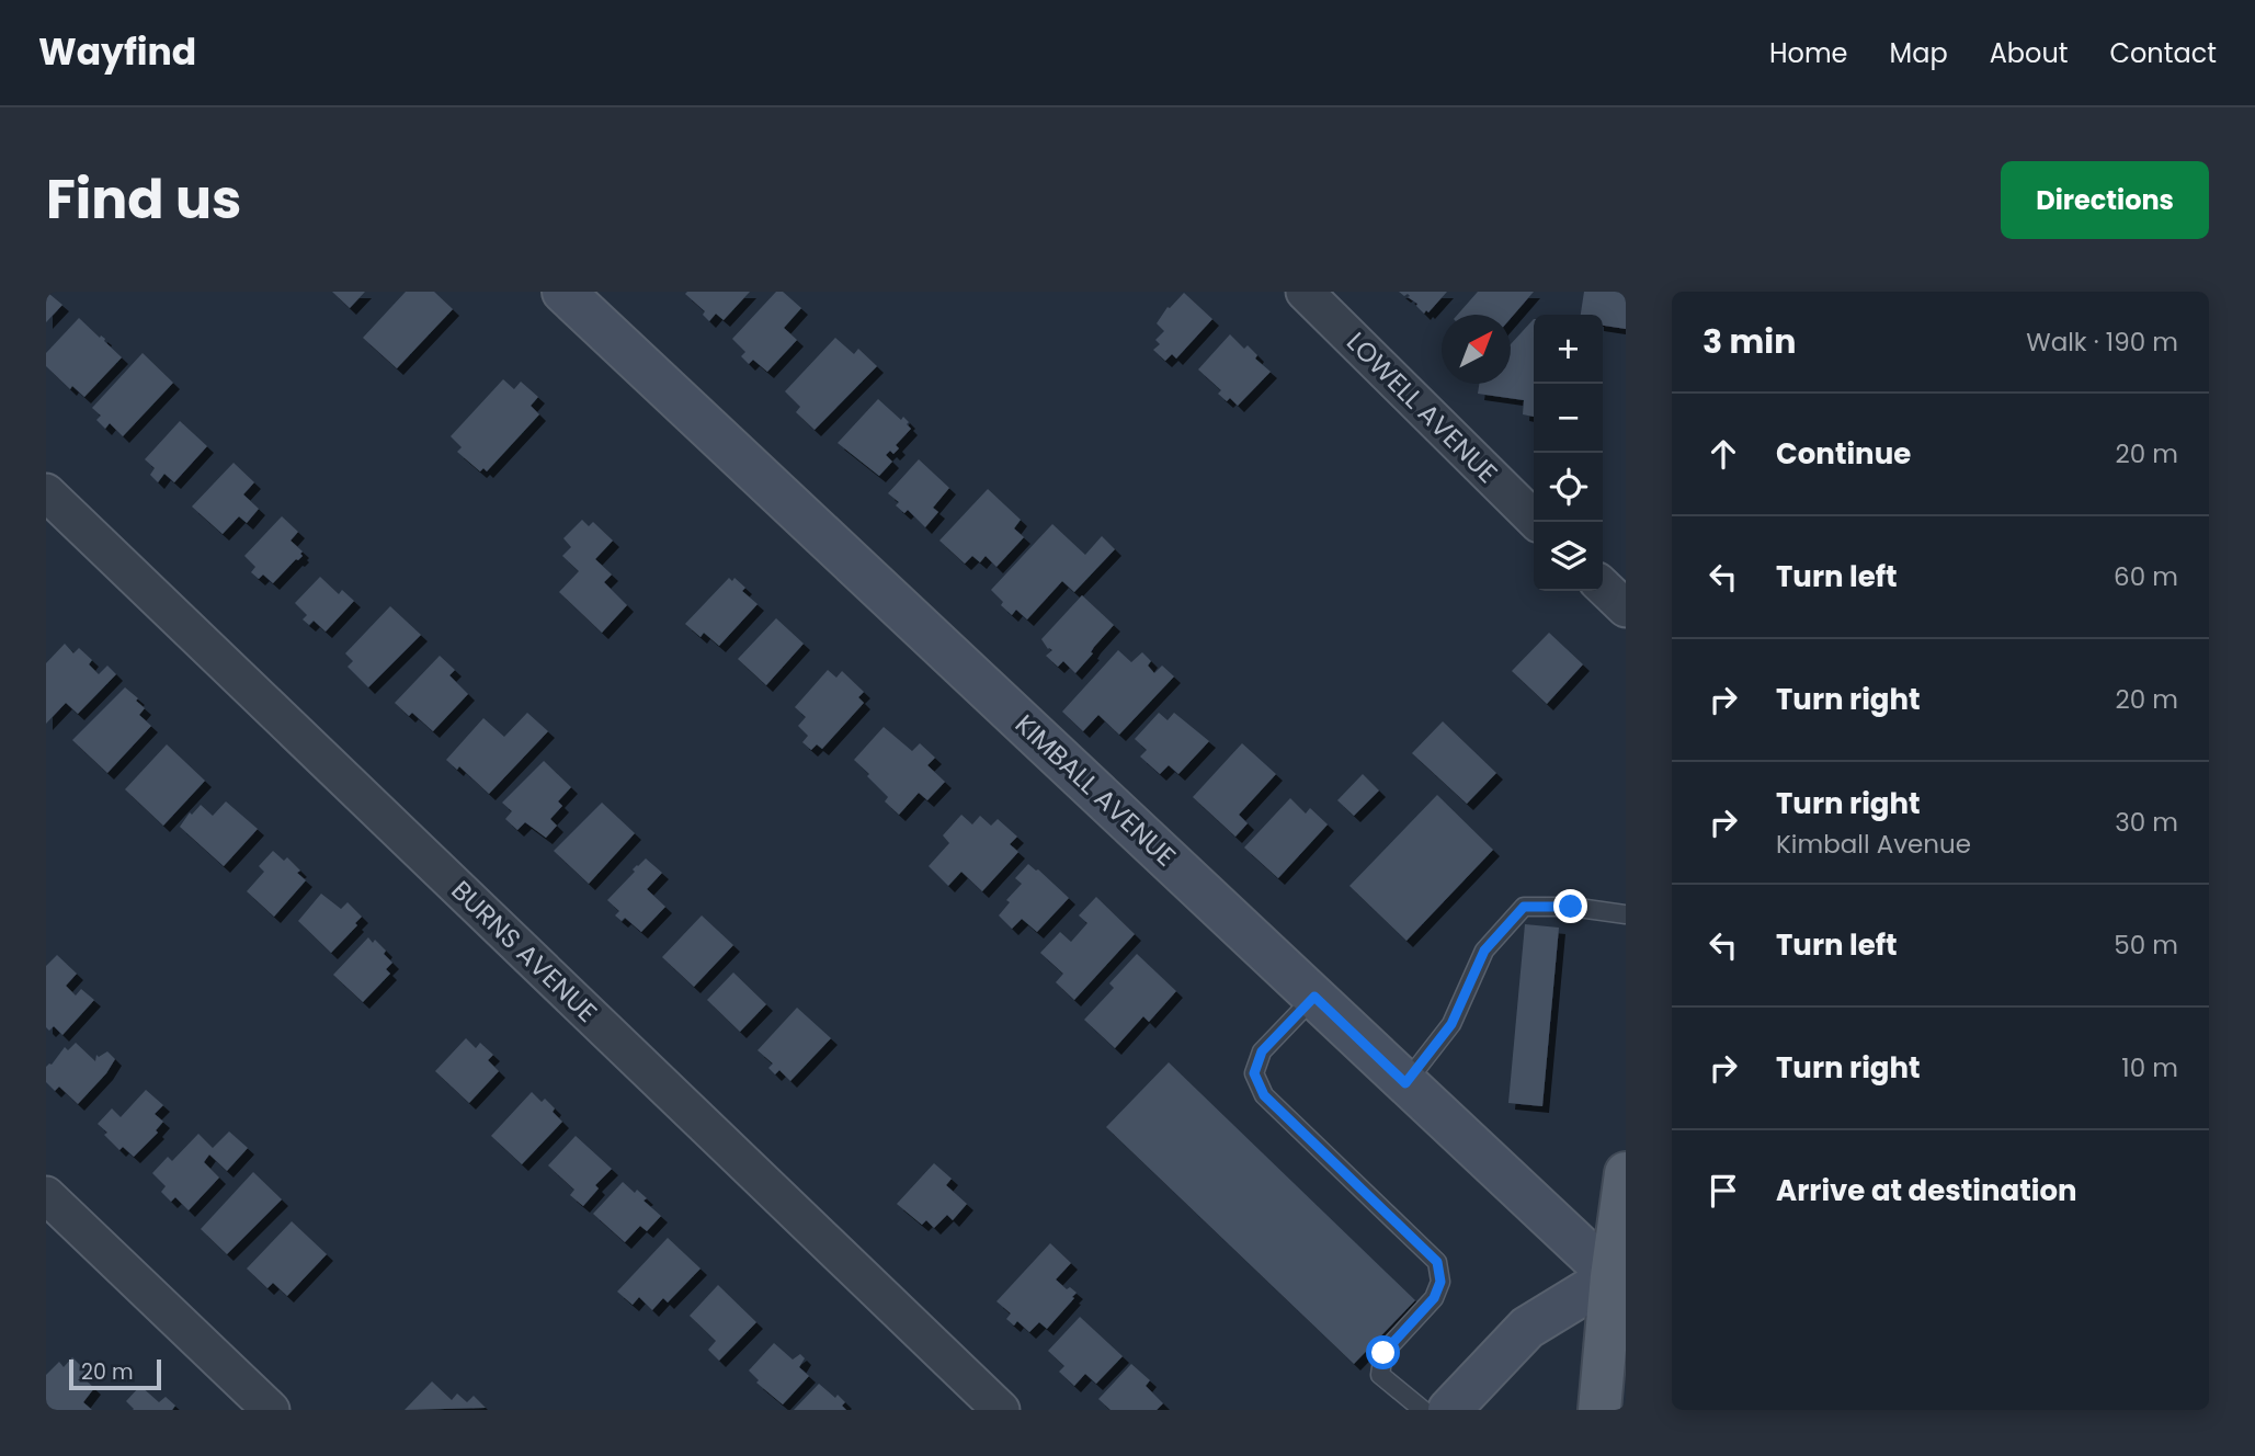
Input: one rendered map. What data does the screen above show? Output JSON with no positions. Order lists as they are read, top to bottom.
{
  "streets": {
    "street": ["LOWELL AVENUE", "KIMBALL AVENUE", "BURNS AVENUE"]
  },
  "scale_bar": "20 m",
  "north": "top right",
  "page": {
    "header": "Wayfind",
    "nav": [
      "Home",
      "Map",
      "About",
      "Contact"
    ],
    "title": "Find us",
    "buttons": "Directions",
    "heading": ["3 min", "Walk · 190 m"],
    "map_buttons": ["+", "−"],
    "list": [
      ["Continue", "20 m"],
      ["Turn left", "60 m"],
      ["Turn right", "20 m"],
      ["Turn right", "Kimball Avenue", "30 m"],
      ["Turn left", "50 m"],
      ["Turn right", "10 m"],
      "Arrive at destination"
    ],
    "scale": "20 m"
  }
}
